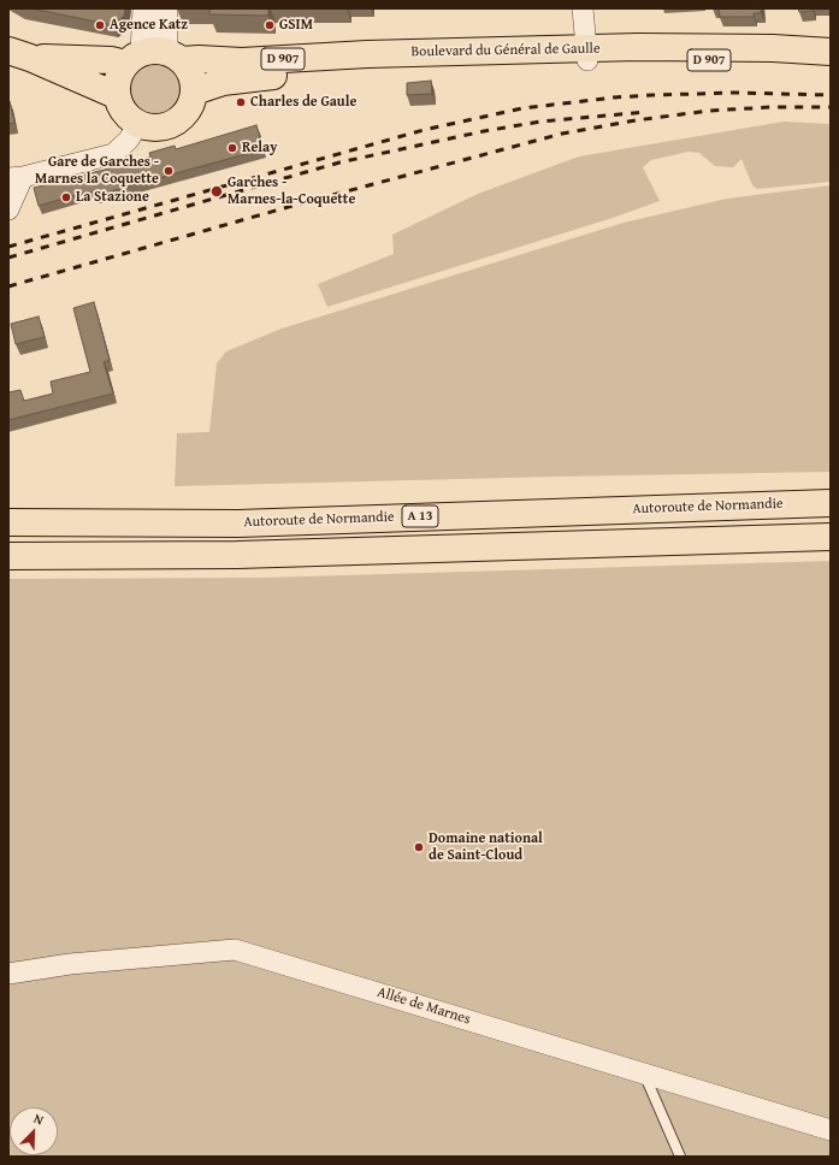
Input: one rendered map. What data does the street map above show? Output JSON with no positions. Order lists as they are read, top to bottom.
{
  "streets": {
    "main road": [
      "Boulevard du Général de Gaulle",
      "D 907",
      "Autoroute de Normandie",
      "A 13"
    ],
    "street": ["Allée de Marnes"]
  },
  "places": [
    "Agence Katz",
    "GSIM",
    "Charles de Gaule",
    "Relay",
    "Gare de Garches - Marnes la Coquette",
    "Garches - Marnes-la-Coquette",
    "La Stazione",
    "Domaine national de Saint-Cloud"
  ],
  "north": "top right"
}
